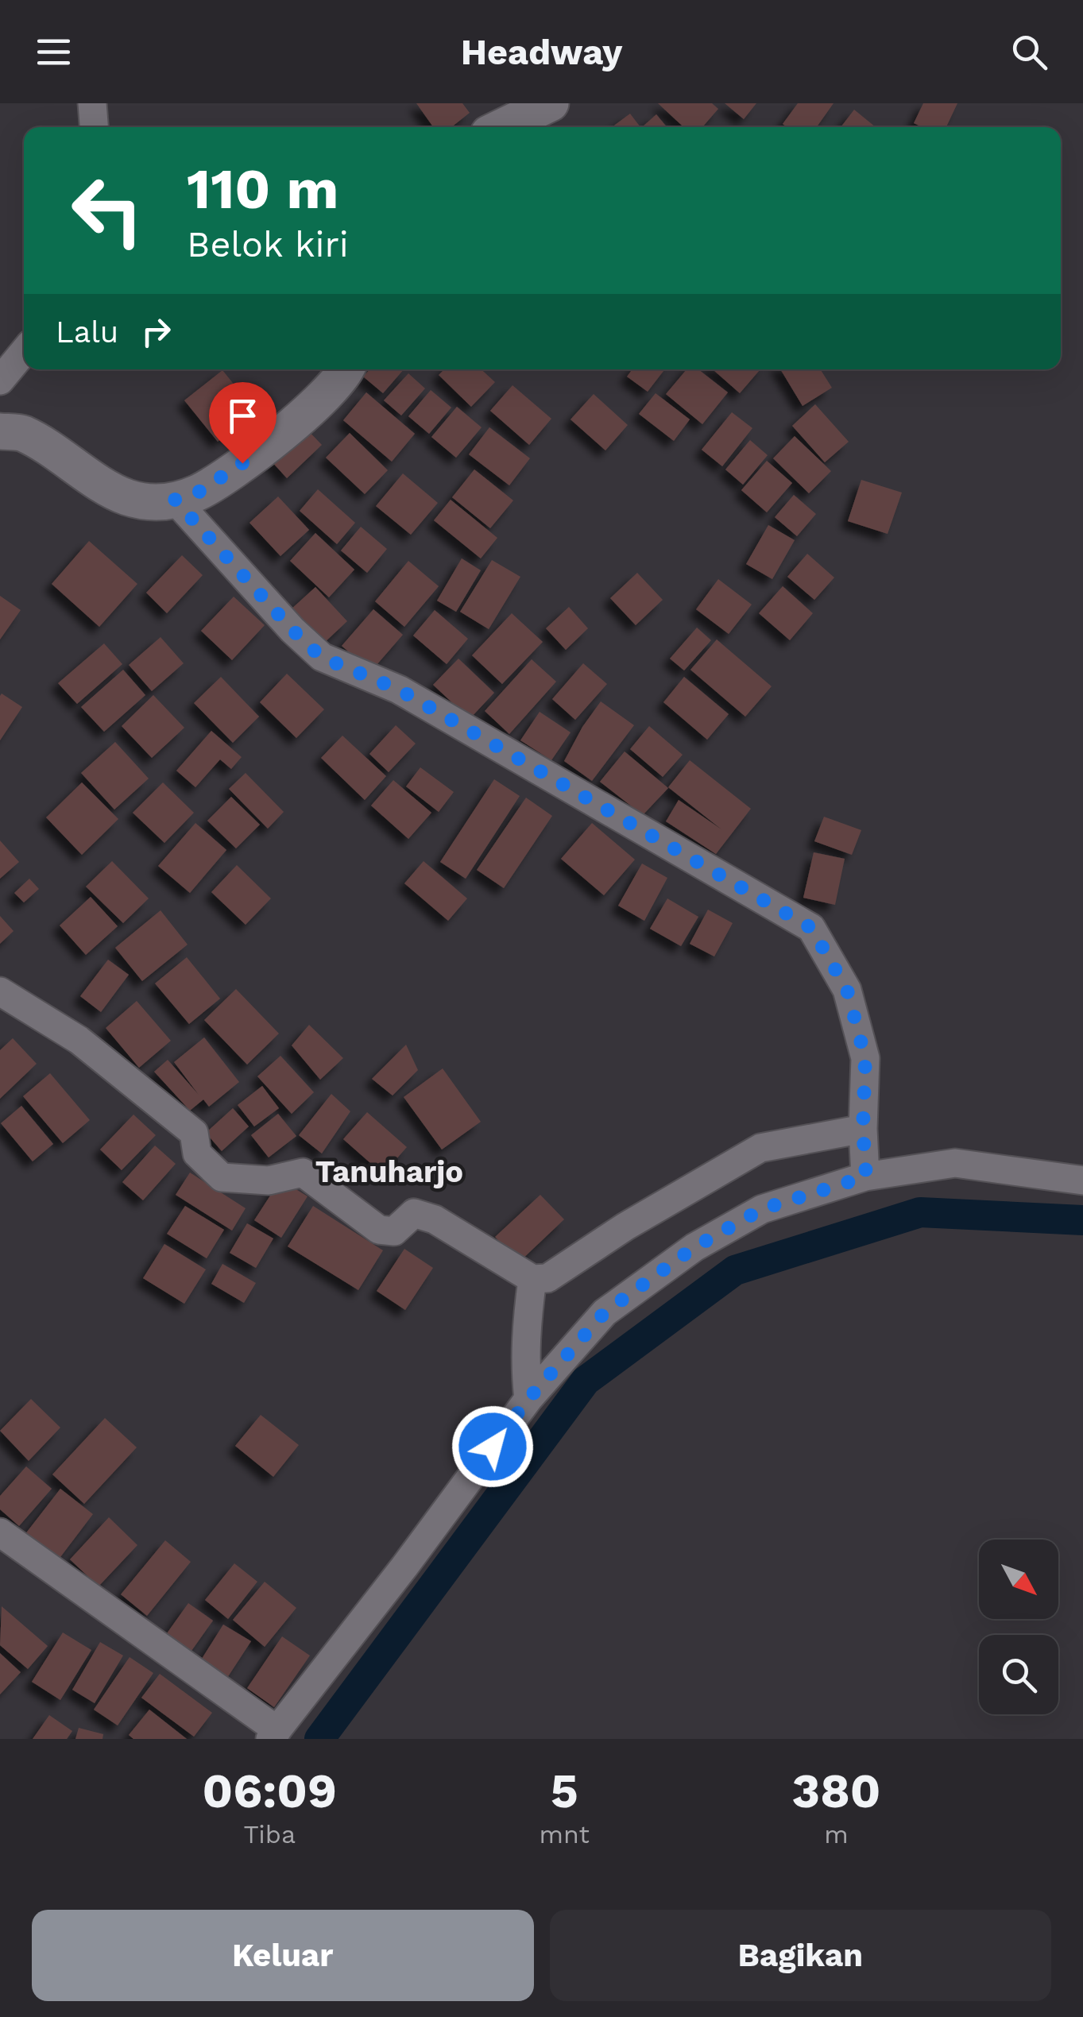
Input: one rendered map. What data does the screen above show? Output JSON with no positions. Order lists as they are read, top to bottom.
{
  "districts": ["Tanuharjo"],
  "north": "bottom right",
  "page": {
    "header": "Headway",
    "turn": ["110 m", "Belok kiri"],
    "then": "Lalu",
    "eta": [
      "06:09",
      "Tiba",
      "5",
      "mnt",
      "380",
      "m"
    ],
    "buttons": ["Keluar", "Bagikan"]
  }
}
